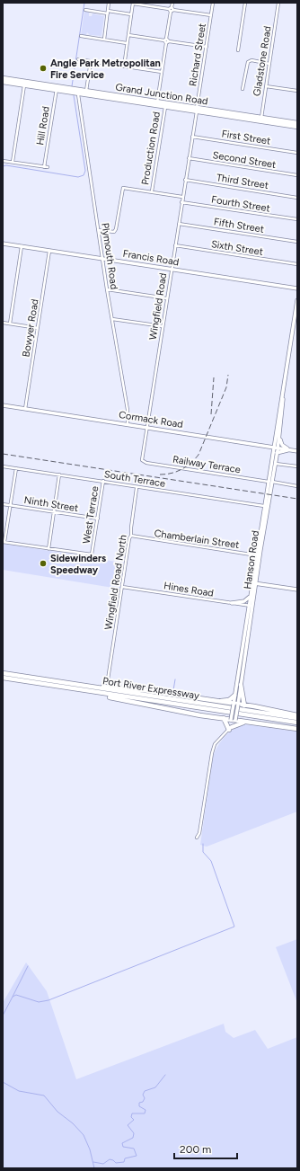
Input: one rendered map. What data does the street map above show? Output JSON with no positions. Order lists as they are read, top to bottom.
{
  "streets": {
    "highway": ["Grand Junction Road", "Port River Expressway"],
    "main road": ["Francis Road", "Cormack Road", "Hanson Road"],
    "street": [
      "Richard Street",
      "Gladstone Road",
      "Hill Road",
      "First Street",
      "Production Road",
      "Second Street",
      "Third Street",
      "Fourth Street",
      "Fifth Street",
      "Sixth Street",
      "Plymouth Road",
      "Wingfield Road",
      "Bowyer Road",
      "Railway Terrace",
      "South Terrace",
      "Ninth Street",
      "West Terrace",
      "Chamberlain Street",
      "Wingfield Road North",
      "Hines Road"
    ]
  },
  "crossings": [
    ["Richard Street", "Grand Junction Road"],
    ["Richard Street", "Wingfield Road"],
    ["Gladstone Road", "Grand Junction Road"],
    ["Grand Junction Road", "Hill Road"],
    ["Grand Junction Road", "Production Road"],
    ["Grand Junction Road", "Plymouth Road"],
    ["Grand Junction Road", "Wingfield Road"],
    ["First Street", "Wingfield Road"],
    ["Second Street", "Wingfield Road"],
    ["Third Street", "Wingfield Road"],
    ["Fourth Street", "Wingfield Road"],
    ["Fifth Street", "Wingfield Road"],
    ["Sixth Street", "Wingfield Road"],
    ["Plymouth Road", "Francis Road"],
    ["Plymouth Road", "Cormack Road"],
    ["Francis Road", "Wingfield Road"],
    ["Francis Road", "Bowyer Road"],
    ["Wingfield Road", "Cormack Road"],
    ["Wingfield Road", "Railway Terrace"],
    ["Bowyer Road", "Cormack Road"],
    ["Cormack Road", "Hanson Road"],
    ["Railway Terrace", "Hanson Road"],
    ["South Terrace", "West Terrace"],
    ["South Terrace", "Hanson Road"],
    ["South Terrace", "Wingfield Road North"],
    ["Ninth Street", "West Terrace"],
    ["Chamberlain Street", "Hanson Road"],
    ["Chamberlain Street", "Wingfield Road North"],
    ["Hanson Road", "Hines Road"],
    ["Wingfield Road North", "Hines Road"]
  ],
  "places": ["Angle Park Metropolitan Fire Service", "Sidewinders Speedway"],
  "scale_bar": "200 m"
}
